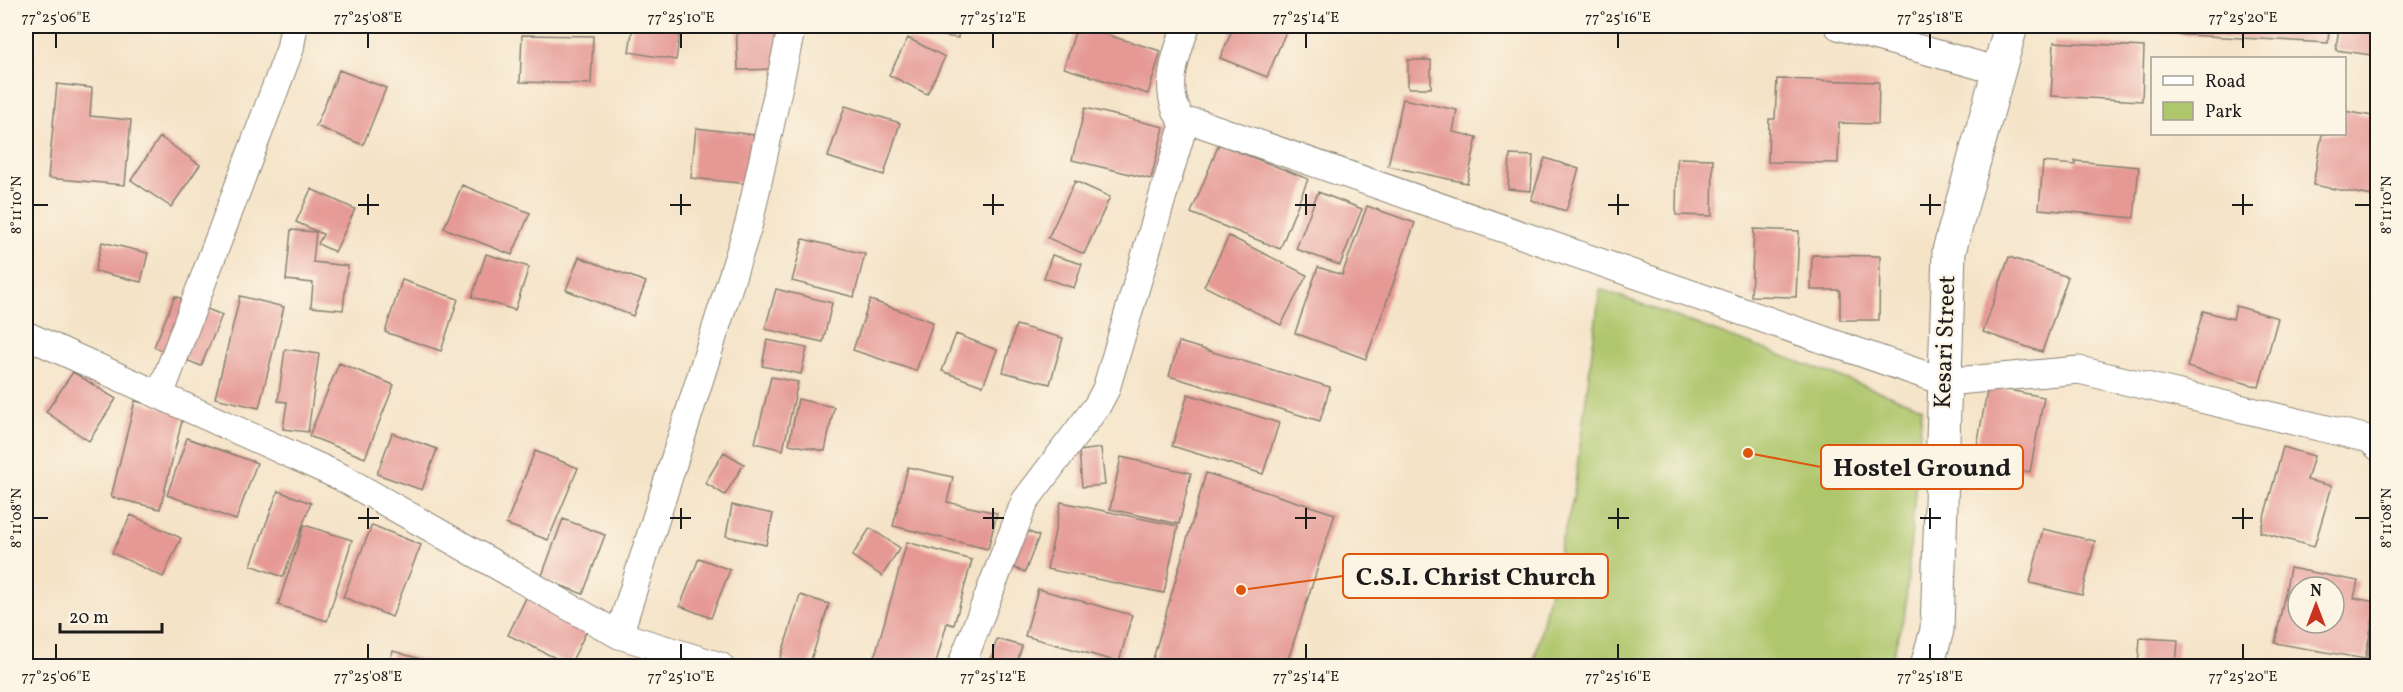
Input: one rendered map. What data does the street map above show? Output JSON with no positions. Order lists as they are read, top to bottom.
{
  "streets": {
    "street": ["Kesari Street"]
  },
  "places": ["Hostel Ground", "C.S.I. Christ Church"],
  "legend": ["Road", "Park"],
  "scale_bar": "20 m",
  "north": "top",
  "coordinates": [
    "77°25'06\"E",
    "77°25'08\"E",
    "77°25'10\"E",
    "77°25'12\"E",
    "77°25'14\"E",
    "77°25'16\"E",
    "77°25'18\"E",
    "77°25'20\"E",
    "8°11'10\"N",
    "8°11'08\"N"
  ]
}
